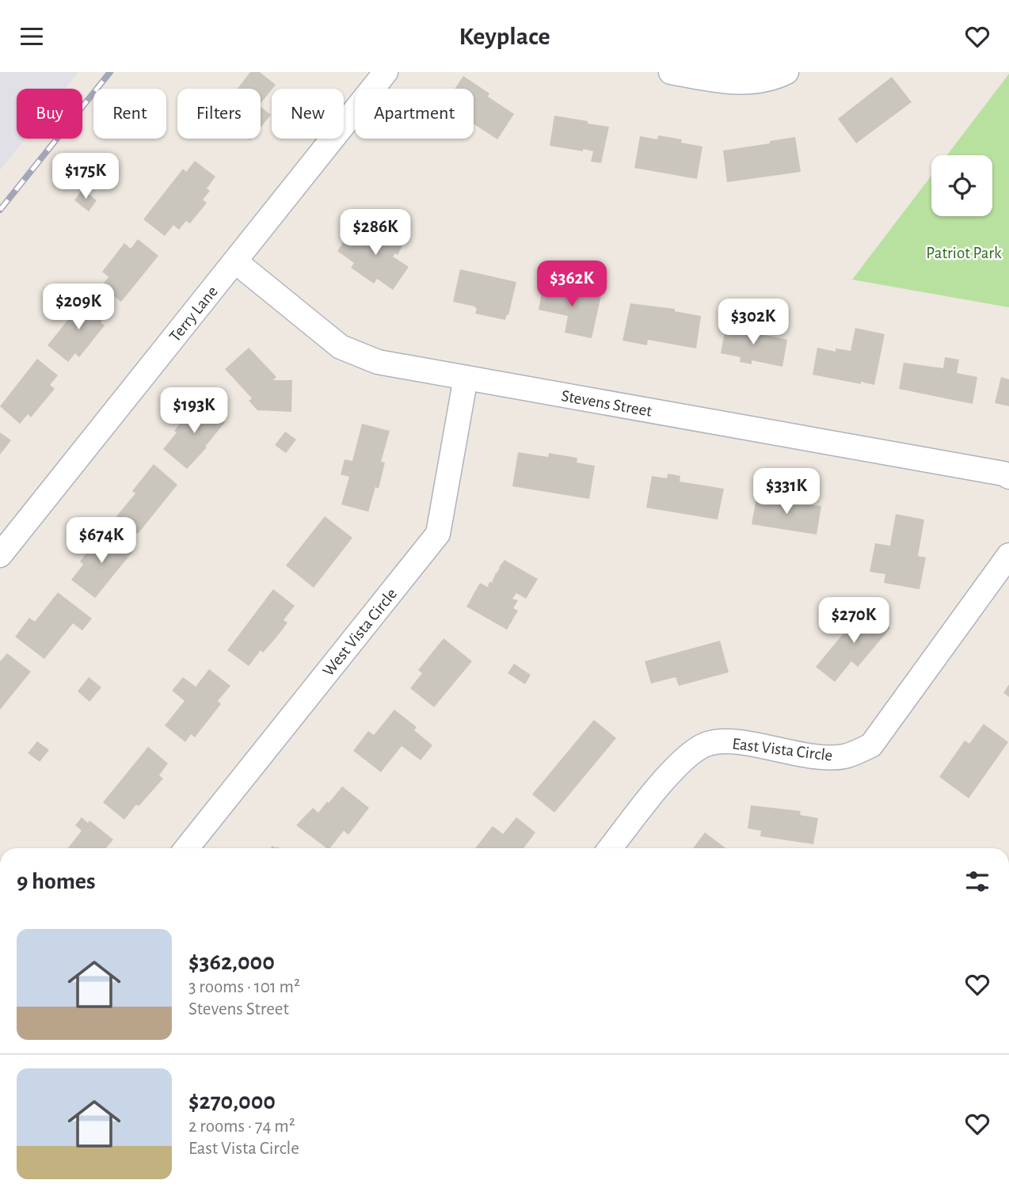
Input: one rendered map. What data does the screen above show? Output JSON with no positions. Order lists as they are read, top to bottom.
{
  "streets": {
    "street": [
      "Terry Lane",
      "Stevens Street",
      "West Vista Circle",
      "East Vista Circle"
    ]
  },
  "crossings": [
    ["Terry Lane", "Stevens Street"],
    ["Stevens Street", "West Vista Circle"]
  ],
  "parks": ["Patriot Park"],
  "page": {
    "header": "Keyplace",
    "chip": [
      "Buy",
      "Rent",
      "Filters",
      "New",
      "Apartment"
    ],
    "price": [
      "$175K",
      "$286K",
      "$362K",
      "$209K",
      "$302K",
      "$193K",
      "$331K",
      "$674K",
      "$270K"
    ],
    "heading": "9 homes",
    "list": [
      {
        "name": "$362,000",
        "note": "3 rooms · 101 m² · Stevens Street"
      },
      {
        "name": "$270,000",
        "note": "2 rooms · 74 m² · East Vista Circle"
      }
    ]
  }
}
